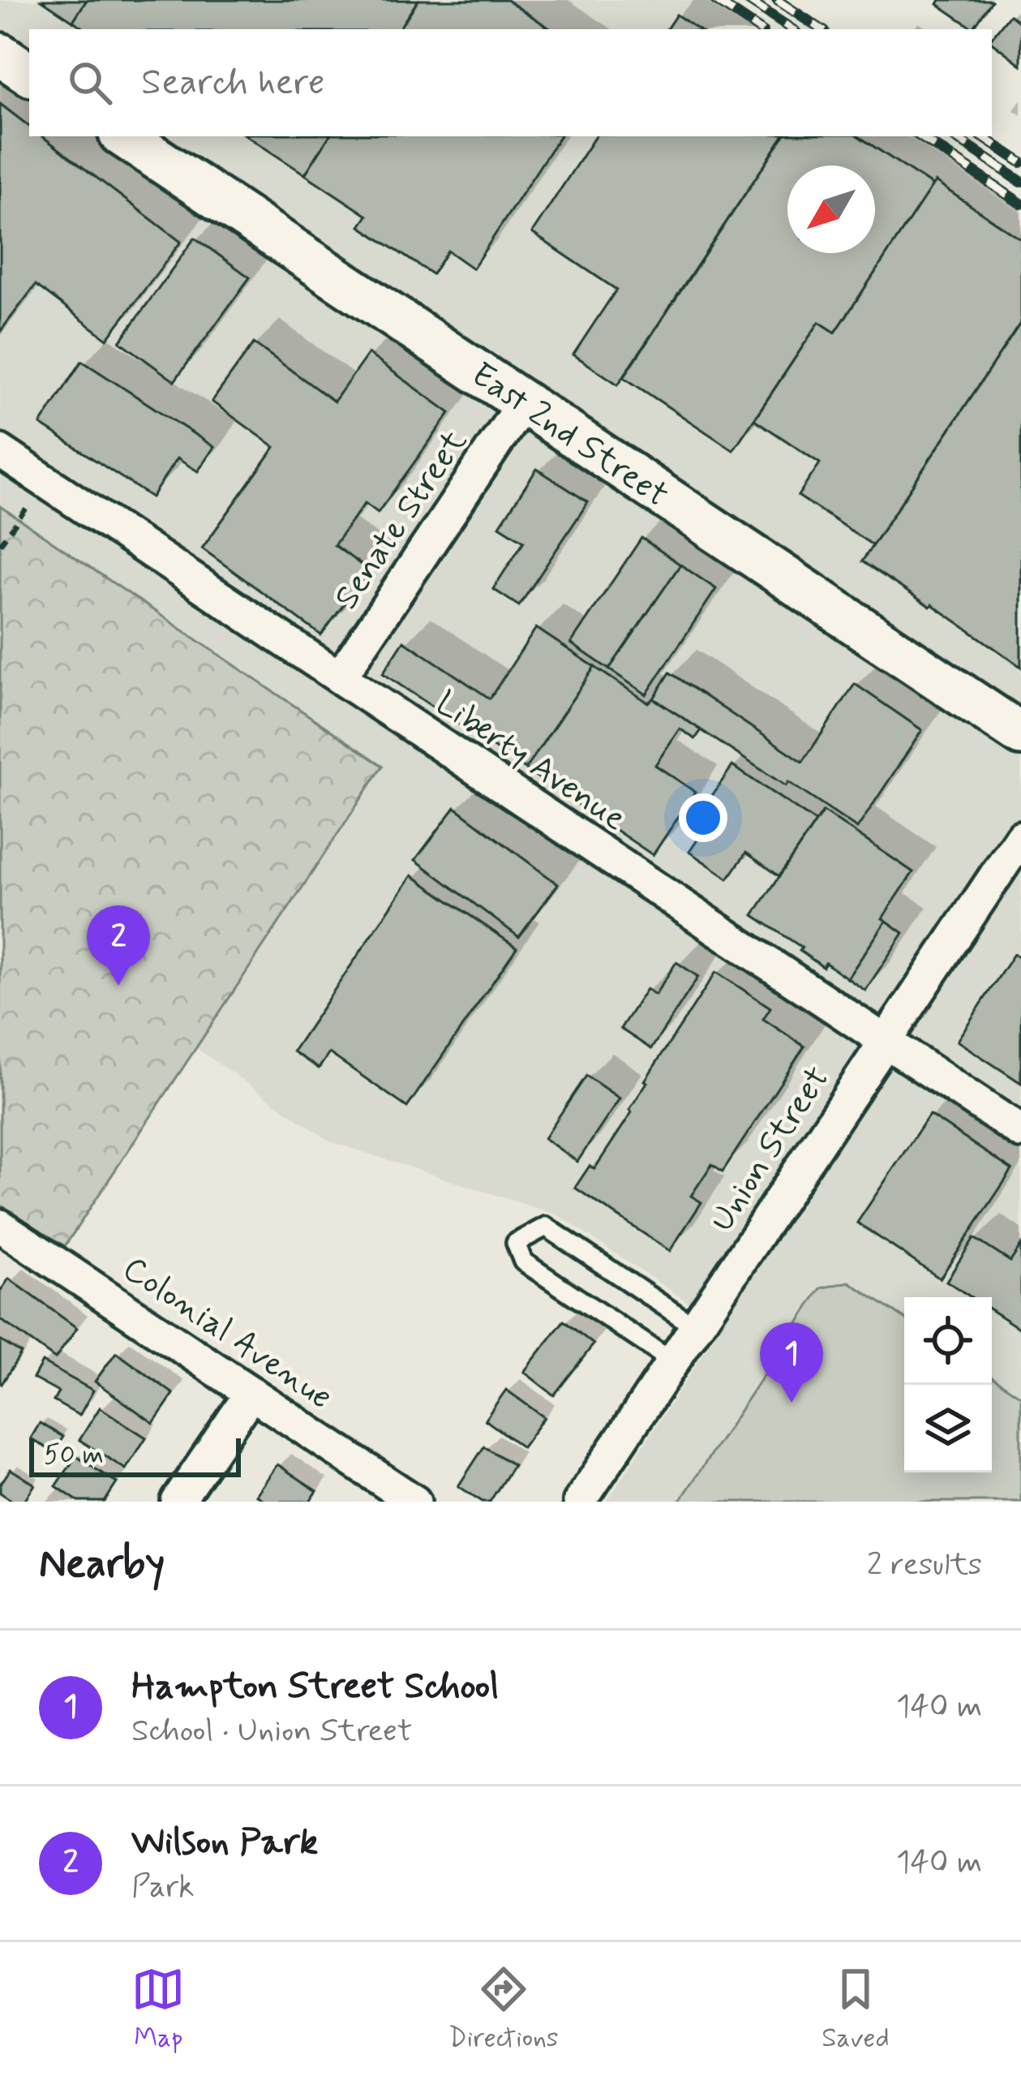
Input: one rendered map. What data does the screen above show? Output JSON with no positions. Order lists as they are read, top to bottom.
{
  "streets": {
    "street": [
      "East 2nd Street",
      "Senate Street",
      "Liberty Avenue",
      "Union Street",
      "Colonial Avenue"
    ]
  },
  "crossings": [
    ["East 2nd Street", "Senate Street"],
    ["Senate Street", "Liberty Avenue"],
    ["Liberty Avenue", "Union Street"]
  ],
  "scale_bar": "50 m",
  "north": "bottom left",
  "page": {
    "search": "Search here",
    "pins": ["2", "1"],
    "scale": "50 m",
    "heading": ["Nearby", "2 results"],
    "list": [
      {
        "mark": "1",
        "name": "Hampton Street School",
        "note": "School · Union Street",
        "value": "140 m"
      },
      {
        "mark": "2",
        "name": "Wilson Park",
        "note": "Park",
        "value": "140 m"
      }
    ],
    "nav": ["Map", "Directions", "Saved"]
  }
}
